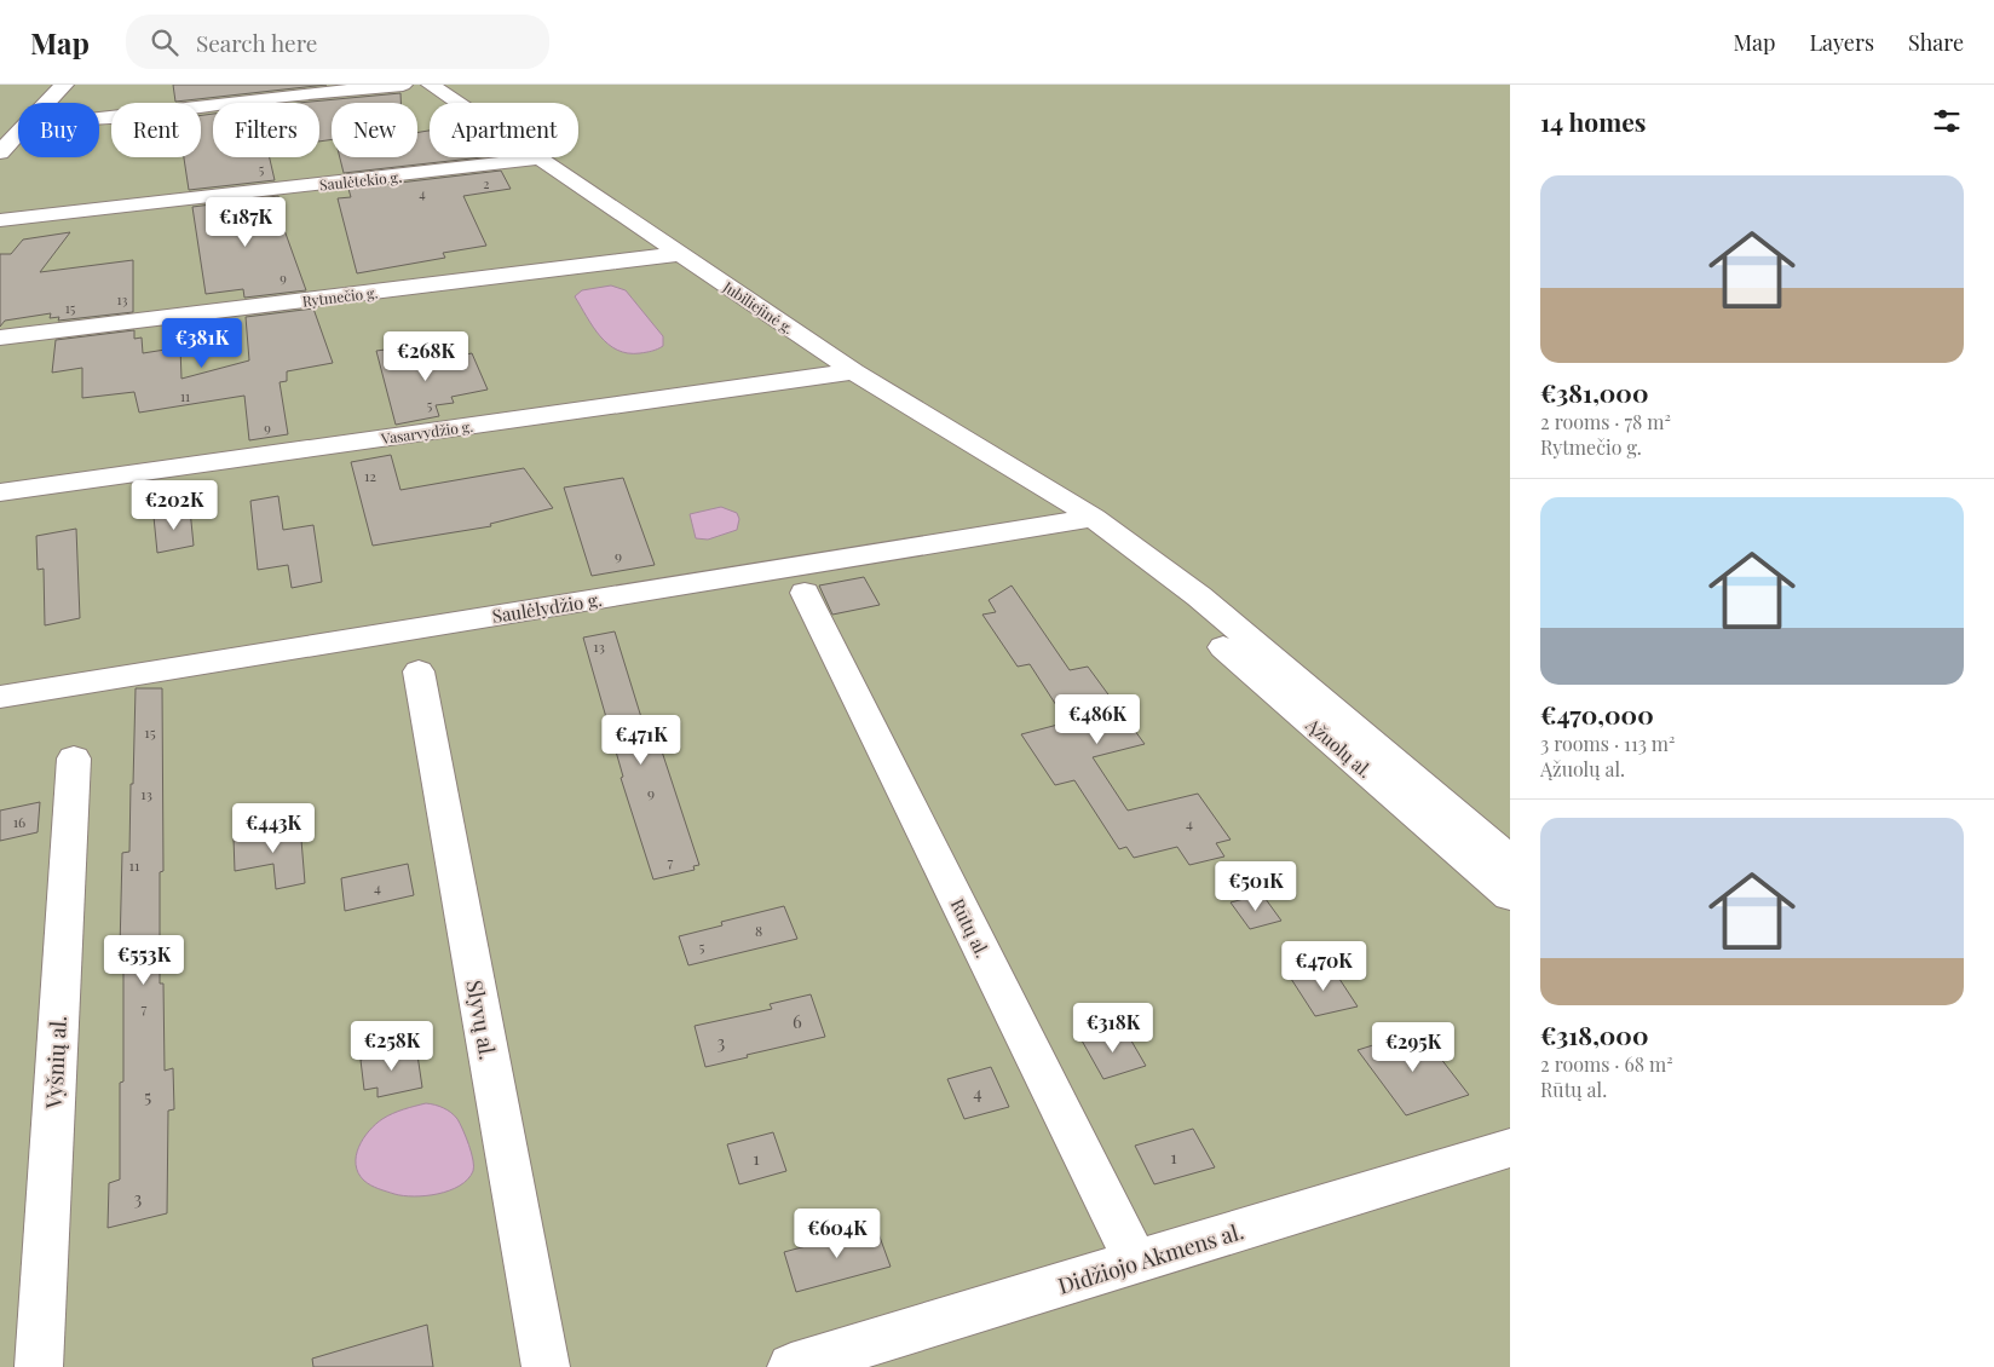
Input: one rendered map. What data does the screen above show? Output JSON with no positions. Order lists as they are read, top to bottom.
{
  "streets": {
    "street": [
      "Saulėtekio g.",
      "Rytmečio g.",
      "Jubiliejinė g.",
      "Vasarvydžio g.",
      "Saulėlydžio g.",
      "Ąžuolų al.",
      "Rūtų al.",
      "Slyvų al.",
      "Vyšnių al.",
      "Didžiojo Akmens al."
    ]
  },
  "crossings": [
    ["Saulėtekio g.", "Jubiliejinė g."],
    ["Rytmečio g.", "Jubiliejinė g."],
    ["Jubiliejinė g.", "Vasarvydžio g."],
    ["Jubiliejinė g.", "Saulėlydžio g."],
    ["Rūtų al.", "Didžiojo Akmens al."]
  ],
  "house_numbers": [
    "5",
    "2",
    "4",
    "9",
    "13",
    "15",
    "11",
    "5",
    "9",
    "12",
    "9",
    "13",
    "15",
    "9",
    "13",
    "16",
    "4",
    "7",
    "11",
    "4",
    "8",
    "5",
    "7",
    "6",
    "3",
    "4",
    "5",
    "1",
    "1",
    "3"
  ],
  "page": {
    "header": "Map",
    "search": "Search here",
    "nav": ["Map", "Layers", "Share"],
    "heading": "14 homes",
    "chip": [
      "Buy",
      "Rent",
      "Filters",
      "New",
      "Apartment"
    ],
    "list": [
      {
        "name": "€381,000",
        "note": "2 rooms · 78 m² · Rytmečio g."
      },
      {
        "name": "€470,000",
        "note": "3 rooms · 113 m² · Ąžuolų al."
      },
      {
        "name": "€318,000",
        "note": "2 rooms · 68 m² · Rūtų al."
      }
    ],
    "price": [
      "€187K",
      "€381K",
      "€268K",
      "€202K",
      "€486K",
      "€471K",
      "€443K",
      "€501K",
      "€553K",
      "€470K",
      "€318K",
      "€258K",
      "€295K",
      "€604K"
    ]
  }
}
